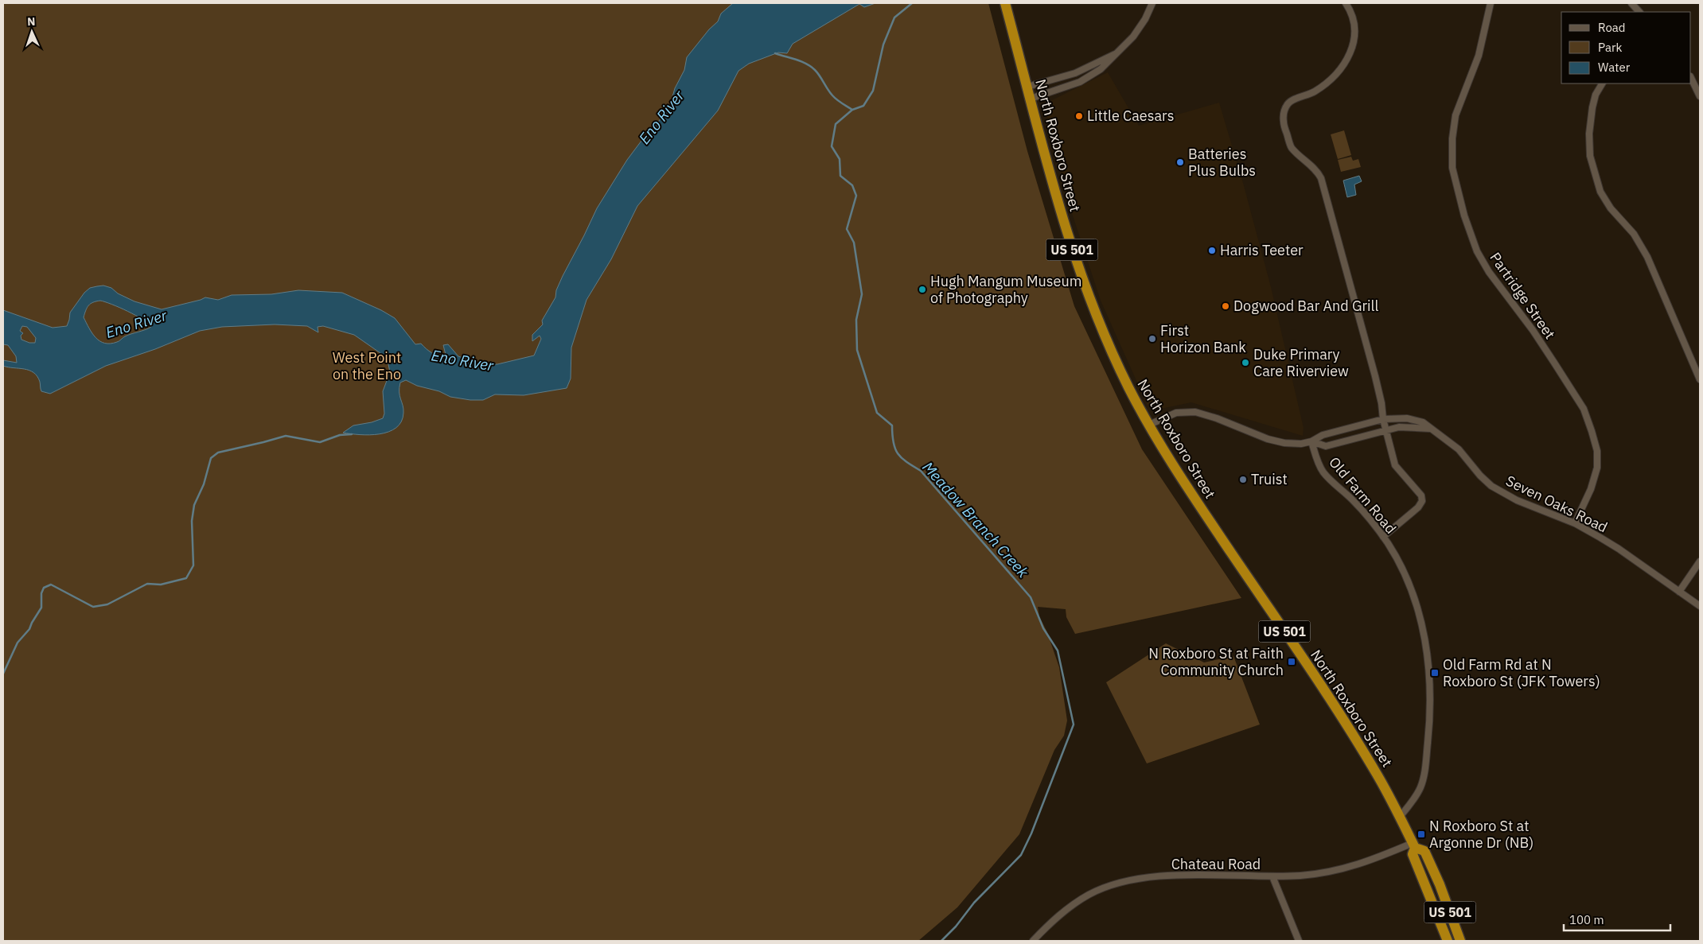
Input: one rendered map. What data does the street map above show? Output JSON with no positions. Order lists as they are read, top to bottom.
{
  "streets": {
    "highway": ["North Roxboro Street", "US 501"],
    "street": [
      "Partridge Street",
      "Old Farm Road",
      "Seven Oaks Road",
      "Chateau Road"
    ]
  },
  "crossings": [
    ["North Roxboro Street", "Old Farm Road"],
    ["North Roxboro Street", "Chateau Road"],
    ["Partridge Street", "Seven Oaks Road"],
    ["Old Farm Road", "Seven Oaks Road"]
  ],
  "water": ["Eno River", "Meadow Branch Creek"],
  "parks": ["West Point on the Eno"],
  "places": {
    "other": [
      "Little Caesars",
      "Batteries Plus Bulbs",
      "Harris Teeter",
      "Hugh Mangum Museum of Photography",
      "Dogwood Bar And Grill",
      "First Horizon Bank",
      "Duke Primary Care Riverview",
      "Truist"
    ],
    "transit": ["N Roxboro St at Faith Community Church", "Old Farm Rd at N Roxboro St (JFK Towers)", "N Roxboro St at Argonne Dr (NB)"]
  },
  "legend": ["Road", "Park", "Water"],
  "scale_bar": "100 m",
  "north": "top"
}
